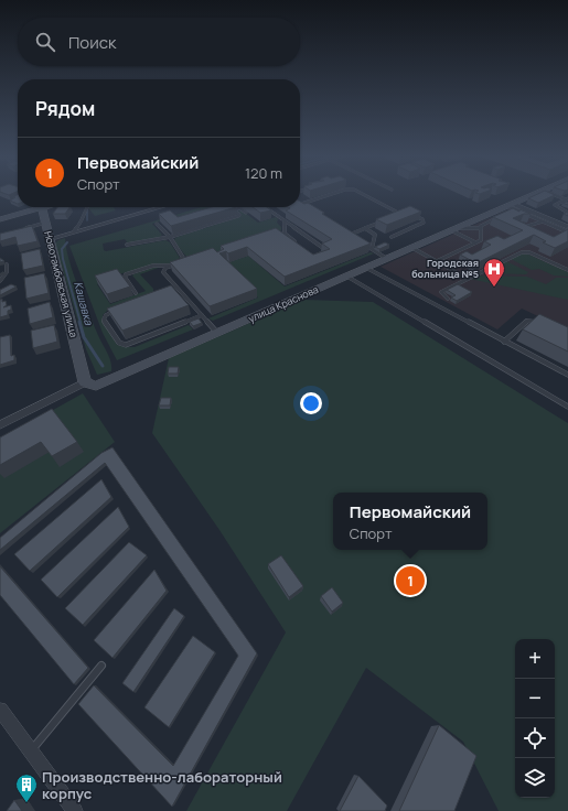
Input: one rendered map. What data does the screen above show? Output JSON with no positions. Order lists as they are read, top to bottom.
{
  "streets": {
    "street": ["Новотамбовская улица", "улица Краснова"]
  },
  "crossings": [
    ["Новотамбовская улица", "улица Краснова"]
  ],
  "water": ["Кашавка"],
  "places": {
    "hospital": ["Городская больница №5"],
    "building": ["Производственно-лабораторный корпус"]
  },
  "page": {
    "search": "Поиск",
    "heading": "Рядом",
    "list": [
      {
        "mark": "1",
        "name": "Первомайский",
        "note": "Спорт",
        "value": "120 m"
      }
    ],
    "popup": ["Первомайский", "Спорт"],
    "pins": "1",
    "map_buttons": ["+", "−"]
  }
}
